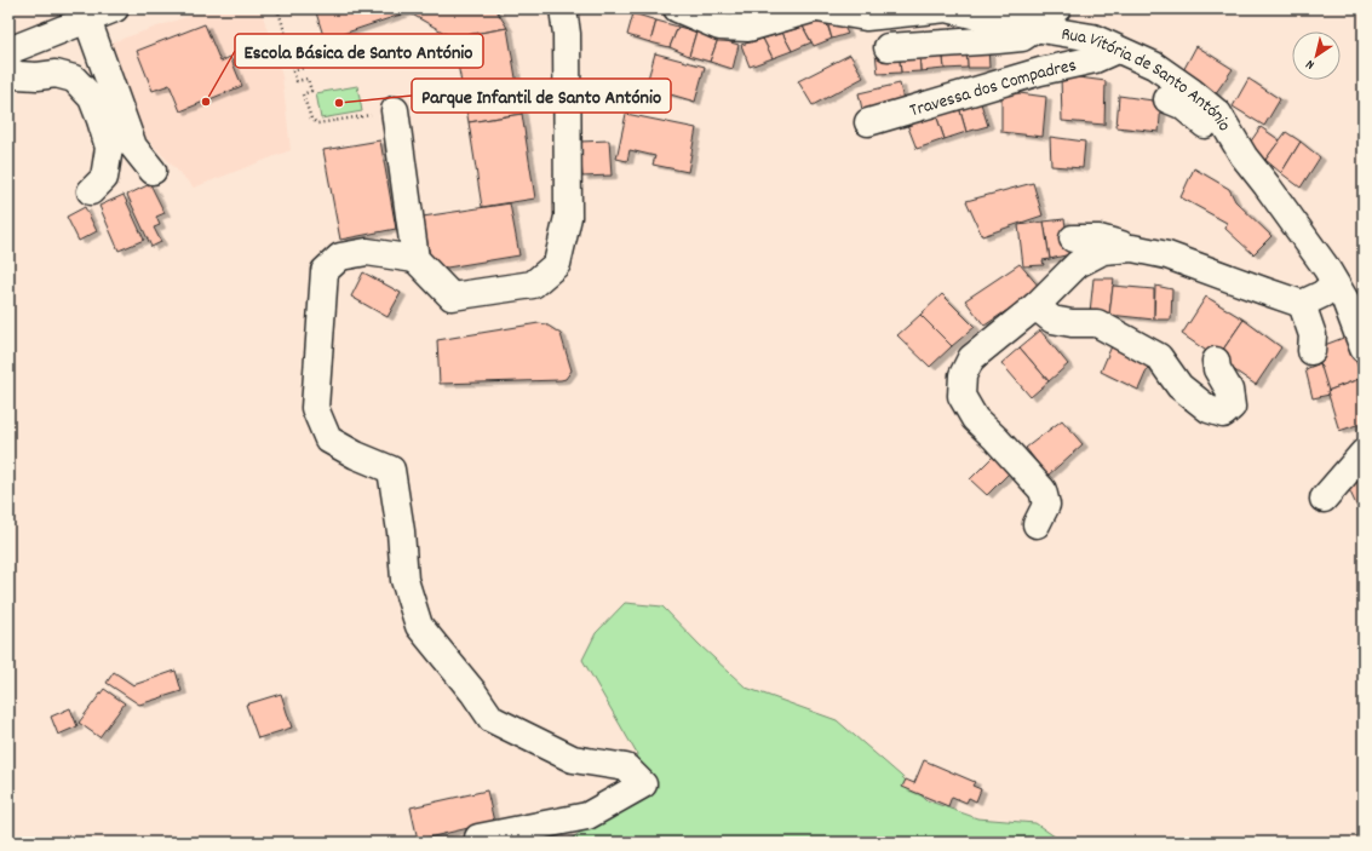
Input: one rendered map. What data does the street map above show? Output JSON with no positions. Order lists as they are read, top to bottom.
{
  "streets": {
    "street": ["Rua Vitória de Santo António", "Travessa dos Compadres"]
  },
  "crossings": [
    ["Rua Vitória de Santo António", "Travessa dos Compadres"]
  ],
  "places": ["Escola Básica de Santo António", "Parque Infantil de Santo António"],
  "north": "bottom left"
}
